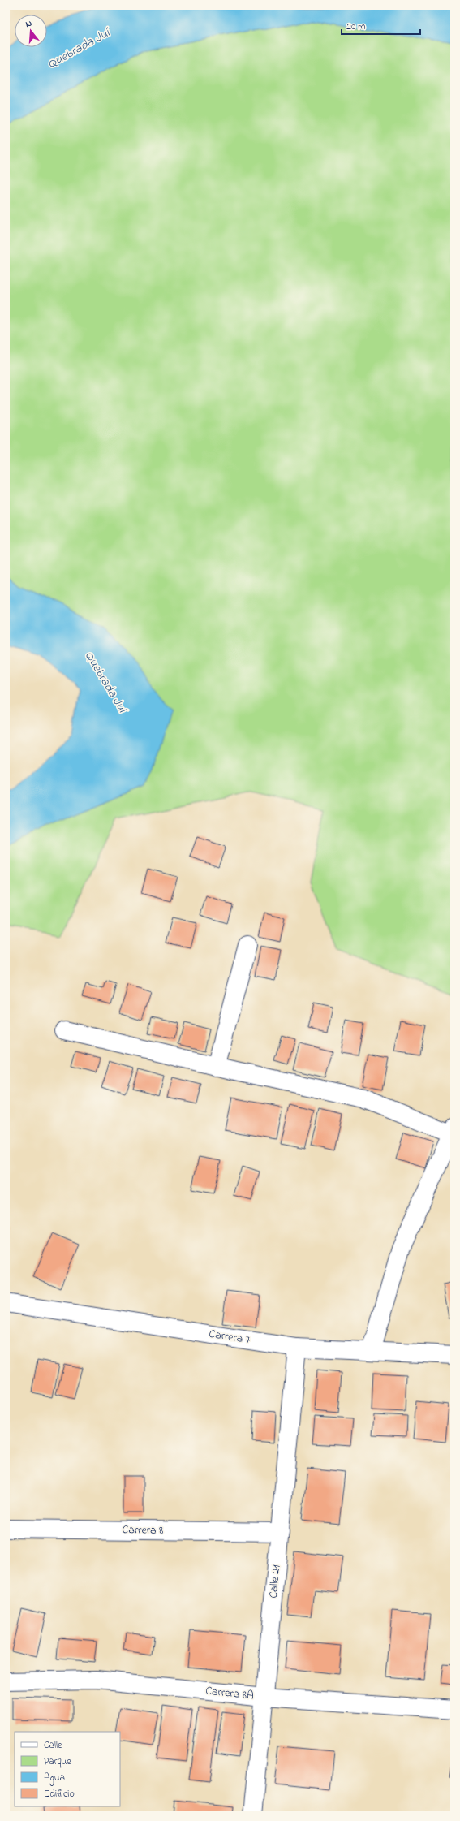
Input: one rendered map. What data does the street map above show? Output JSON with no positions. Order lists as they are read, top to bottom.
{
  "streets": {
    "street": [
      "Carrera 7",
      "Carrera 8",
      "Calle 21",
      "Carrera 8A"
    ]
  },
  "crossings": [
    ["Carrera 7", "Calle 21"],
    ["Carrera 8", "Calle 21"],
    ["Calle 21", "Carrera 8A"]
  ],
  "water": ["Quebrada Juí"],
  "legend": [
    "Calle",
    "Parque",
    "Agua",
    "Edificio"
  ],
  "scale_bar": "20 m",
  "north": "top"
}
